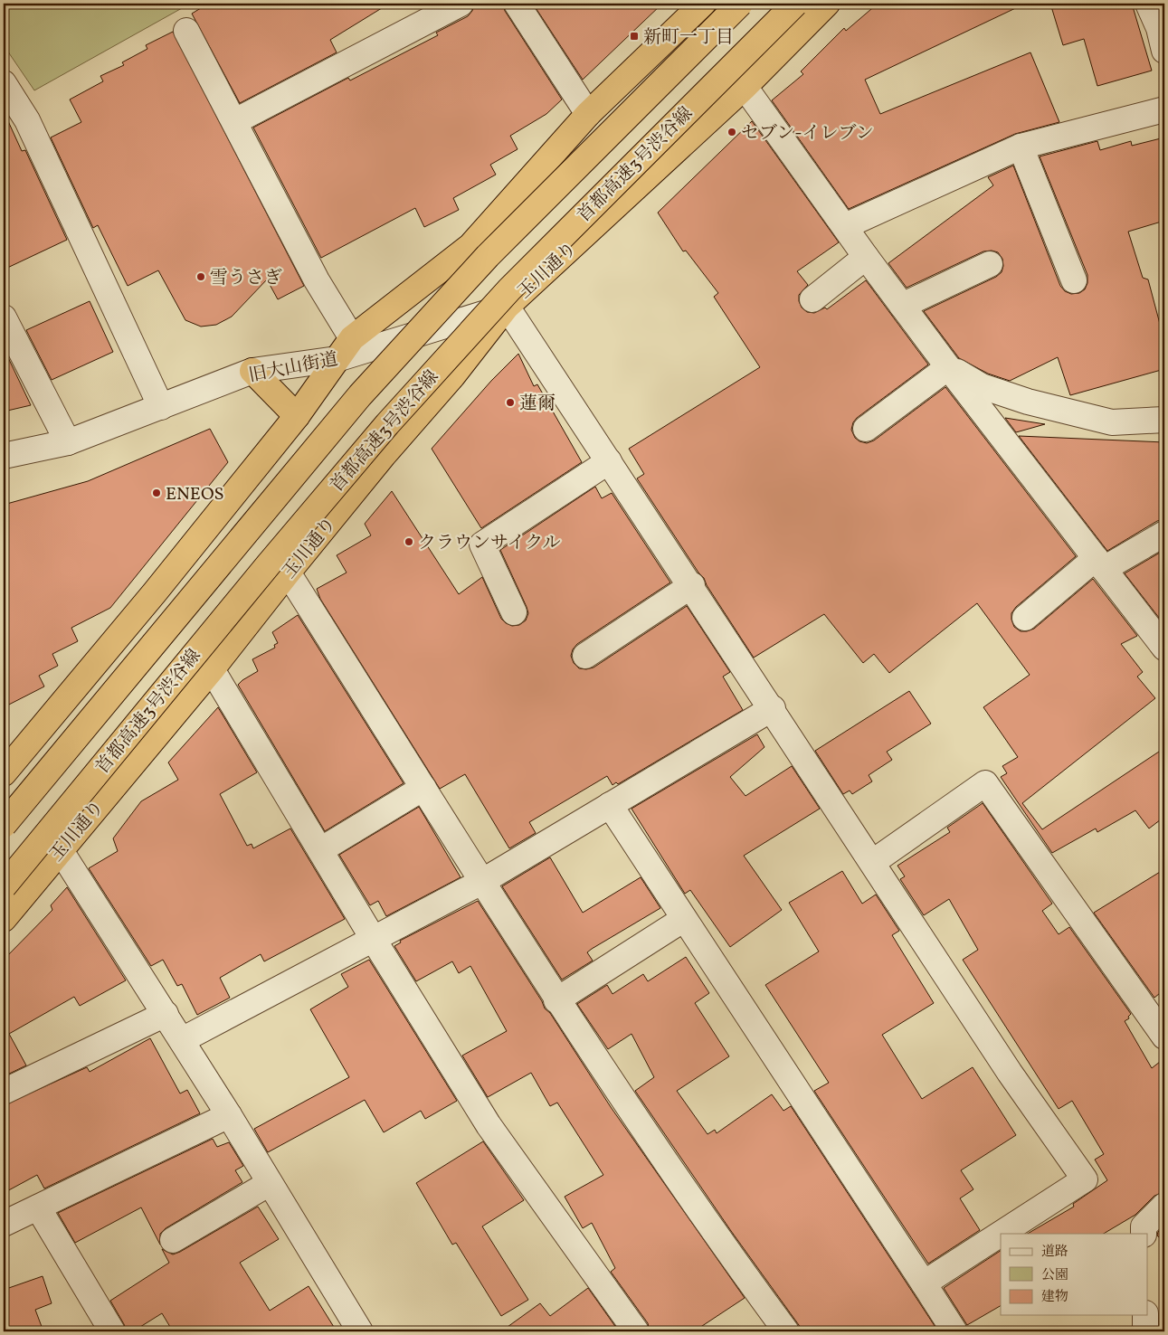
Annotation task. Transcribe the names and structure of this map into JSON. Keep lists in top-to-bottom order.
{
  "streets": {
    "highway": ["首都高速3号渋谷線", "玉川通り"],
    "street": ["旧大山街道"]
  },
  "crossings": [
    ["玉川通り", "旧大山街道"]
  ],
  "places": {
    "transit": ["新町一丁目"],
    "other": [
      "セブン-イレブン",
      "雪うさぎ",
      "蓮爾",
      "ENEOS",
      "クラウンサイクル"
    ]
  },
  "legend": ["道路", "公園", "建物"]
}
